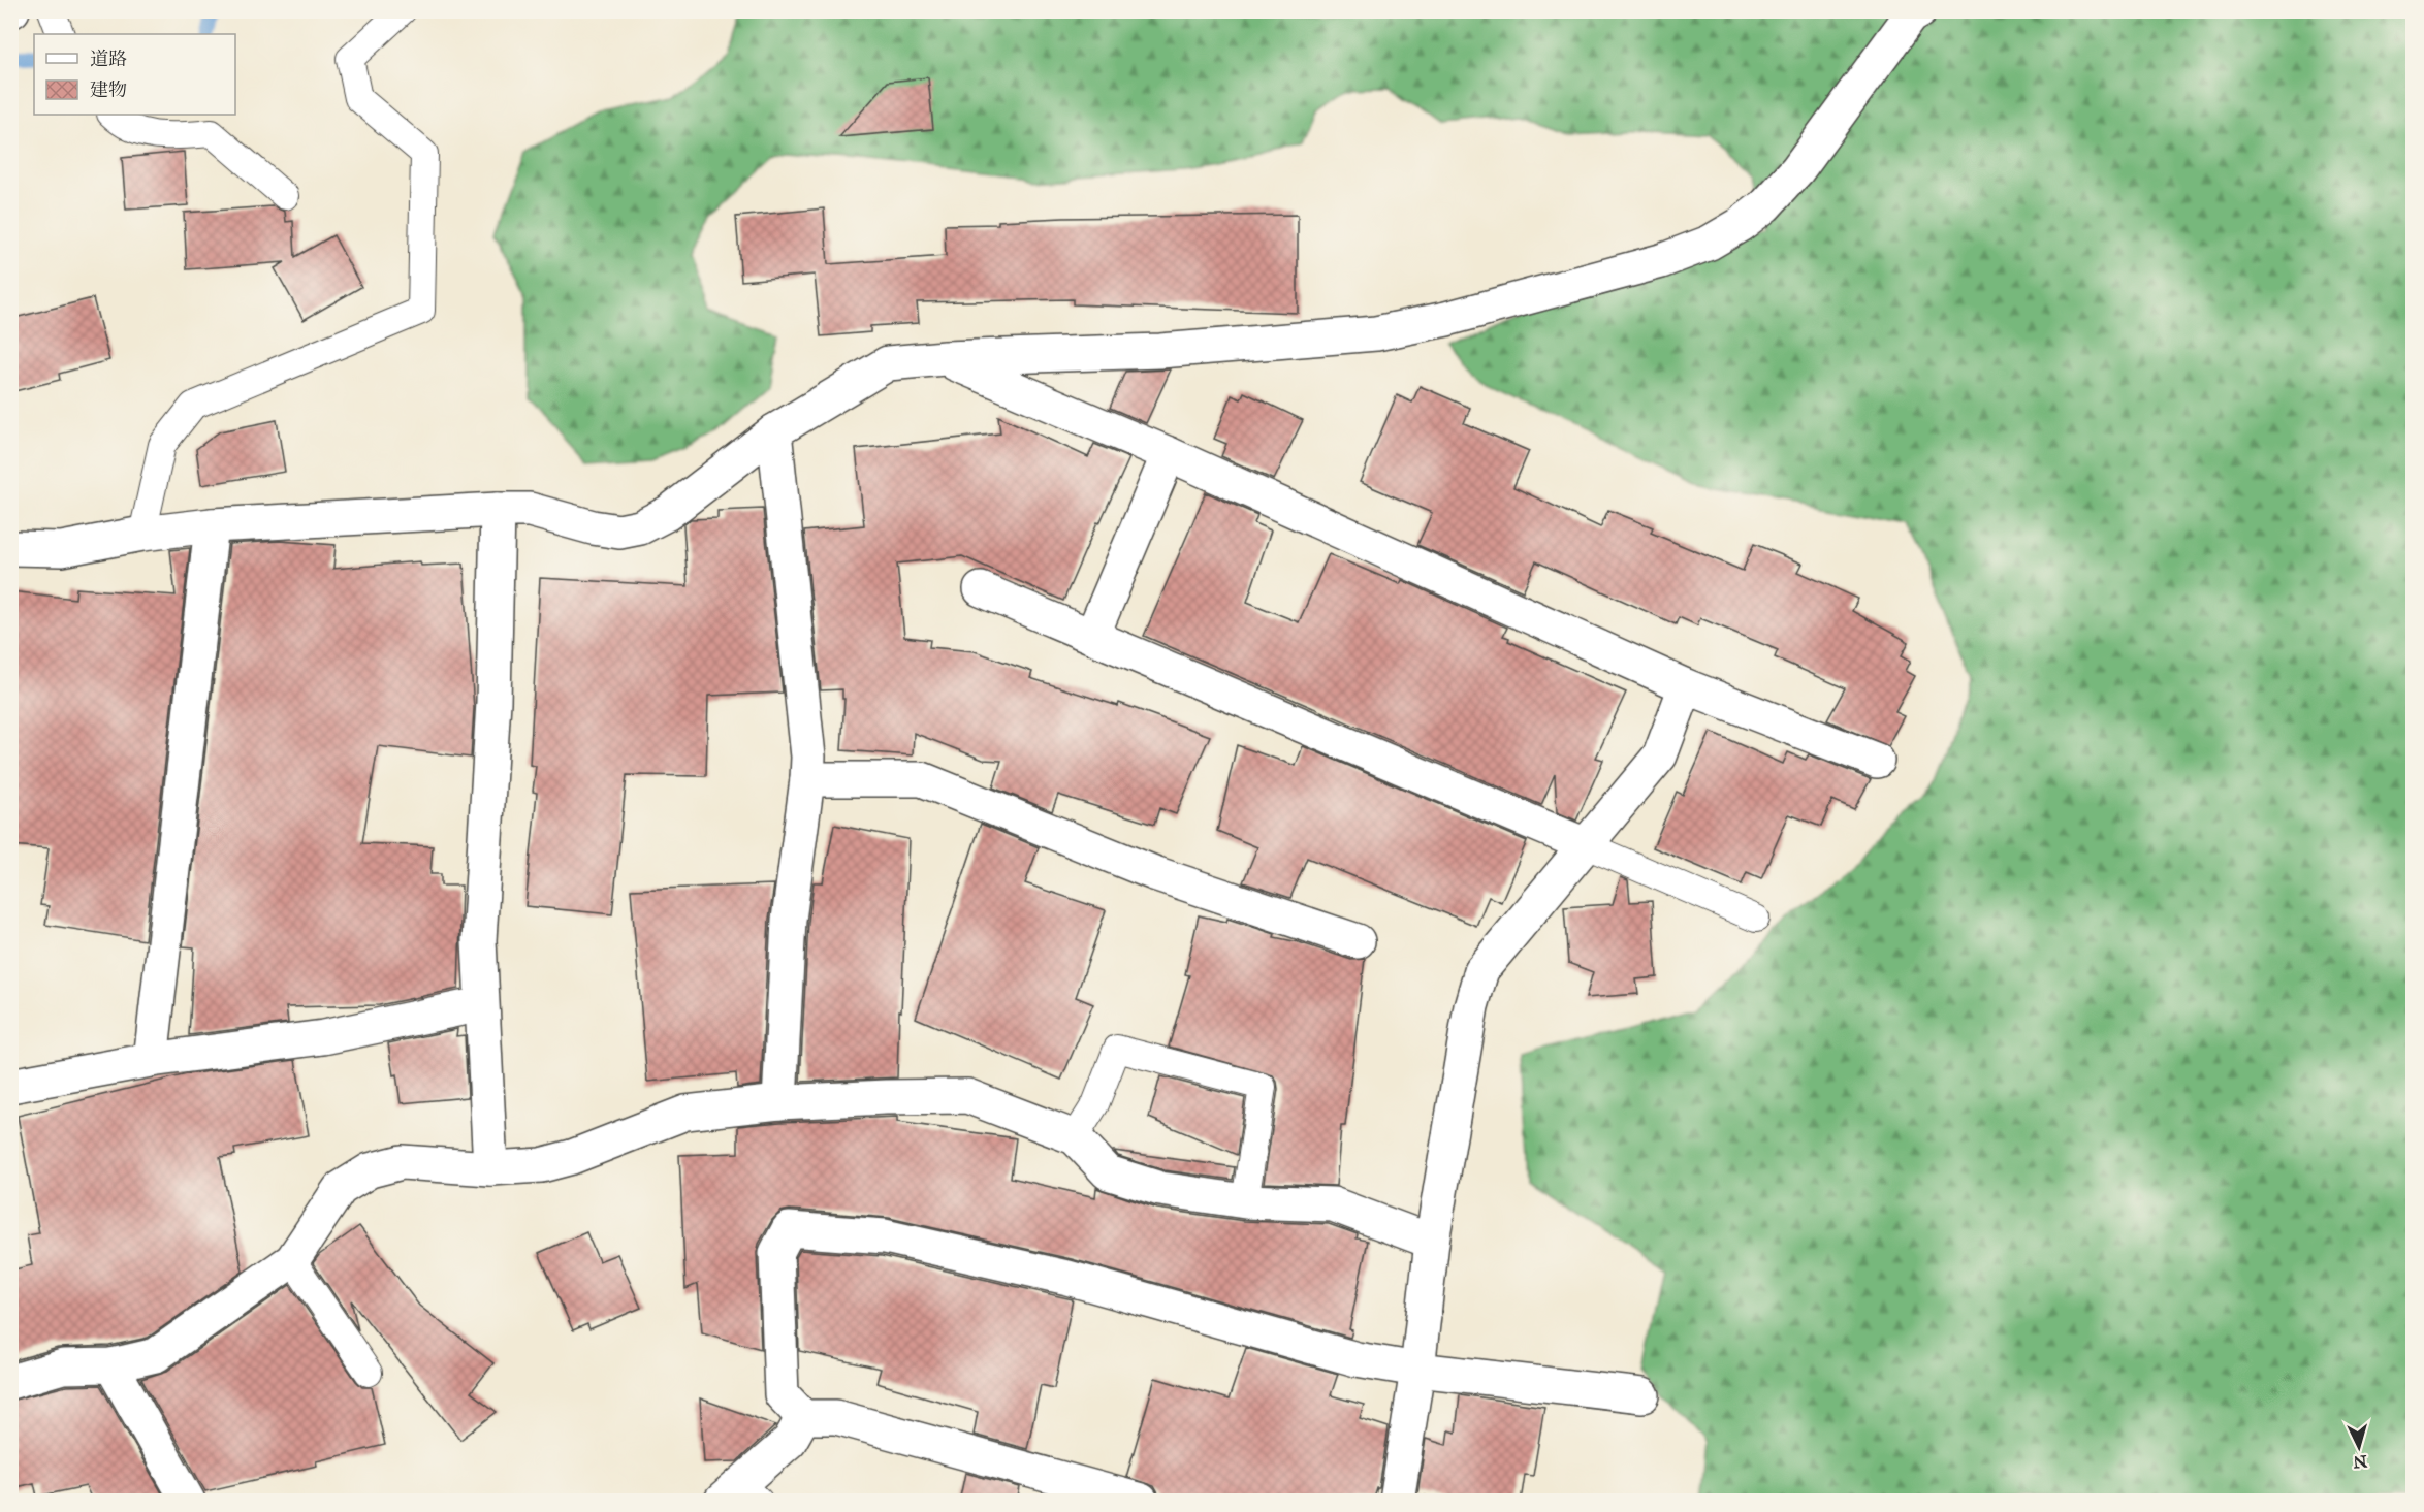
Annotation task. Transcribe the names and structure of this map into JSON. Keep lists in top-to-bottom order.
{
  "legend": ["道路", "建物"],
  "north": "bottom"
}
